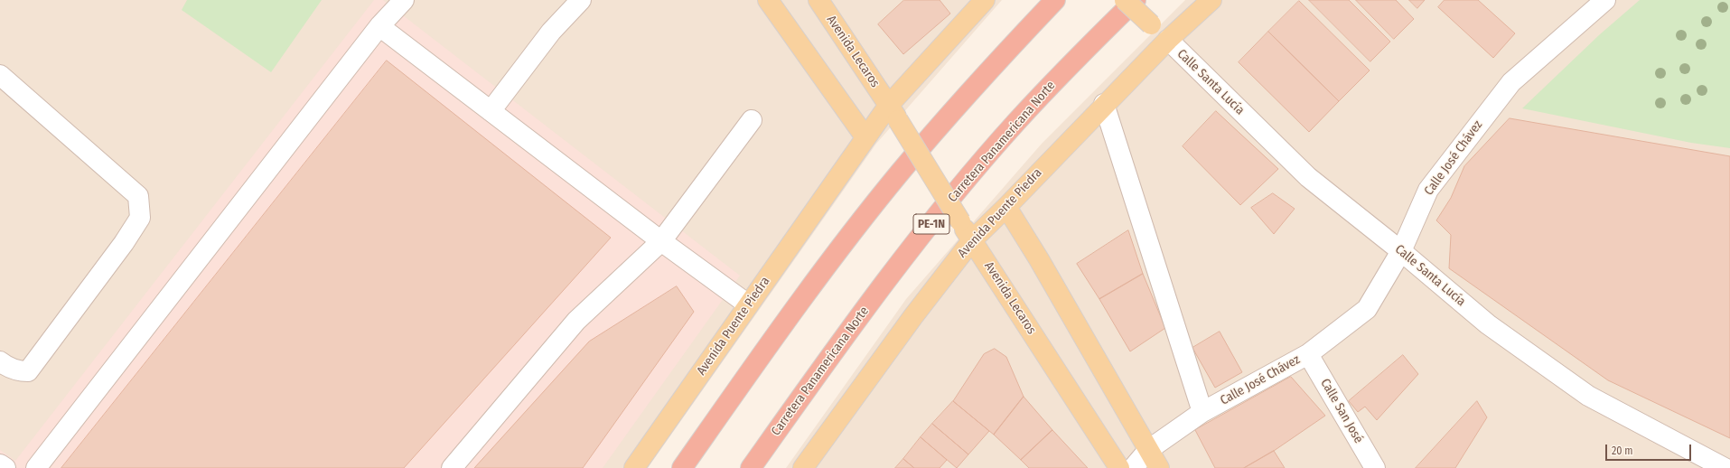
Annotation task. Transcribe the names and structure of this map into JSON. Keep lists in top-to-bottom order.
{
  "streets": {
    "highway": ["Carretera Panamericana Norte", "PE-1N"],
    "main road": ["Avenida Lecaros", "Avenida Puente Piedra"],
    "street": ["Calle Santa Lucía", "Calle José Chávez", "Calle San José"]
  },
  "crossings": [
    ["Avenida Lecaros", "Avenida Puente Piedra"],
    ["Calle Santa Lucía", "Calle José Chávez"],
    ["Calle Santa Lucía", "Avenida Puente Piedra"],
    ["Calle José Chávez", "Calle San José"]
  ],
  "scale_bar": "20 m"
}
